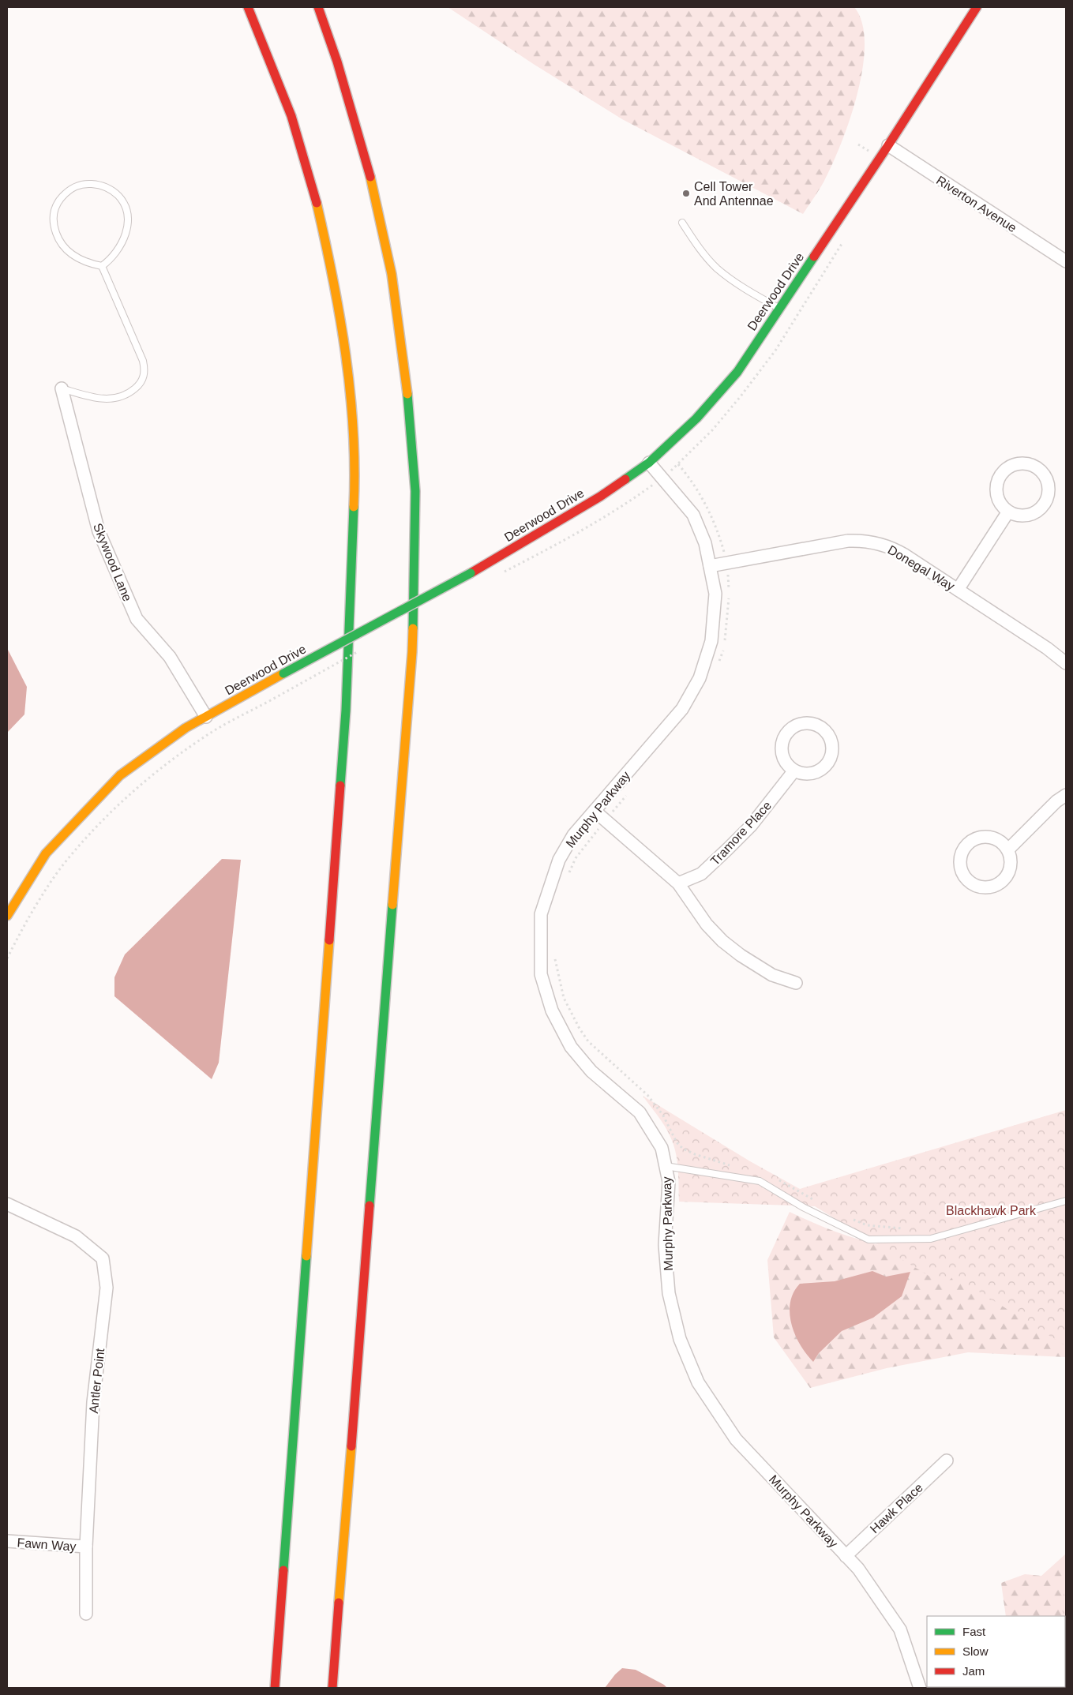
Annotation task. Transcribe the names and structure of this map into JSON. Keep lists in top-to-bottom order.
{
  "streets": {
    "main road": ["Deerwood Drive"],
    "street": [
      "Riverton Avenue",
      "Skywood Lane",
      "Donegal Way",
      "Murphy Parkway",
      "Tramore Place",
      "Antler Point",
      "Hawk Place",
      "Fawn Way"
    ]
  },
  "crossings": [
    ["Riverton Avenue", "Deerwood Drive"],
    ["Deerwood Drive", "Skywood Lane"],
    ["Deerwood Drive", "Murphy Parkway"],
    ["Donegal Way", "Murphy Parkway"],
    ["Murphy Parkway", "Hawk Place"],
    ["Antler Point", "Fawn Way"]
  ],
  "parks": ["Blackhawk Park"],
  "places": ["Cell Tower And Antennae"],
  "legend": ["Fast", "Slow", "Jam"]
}
